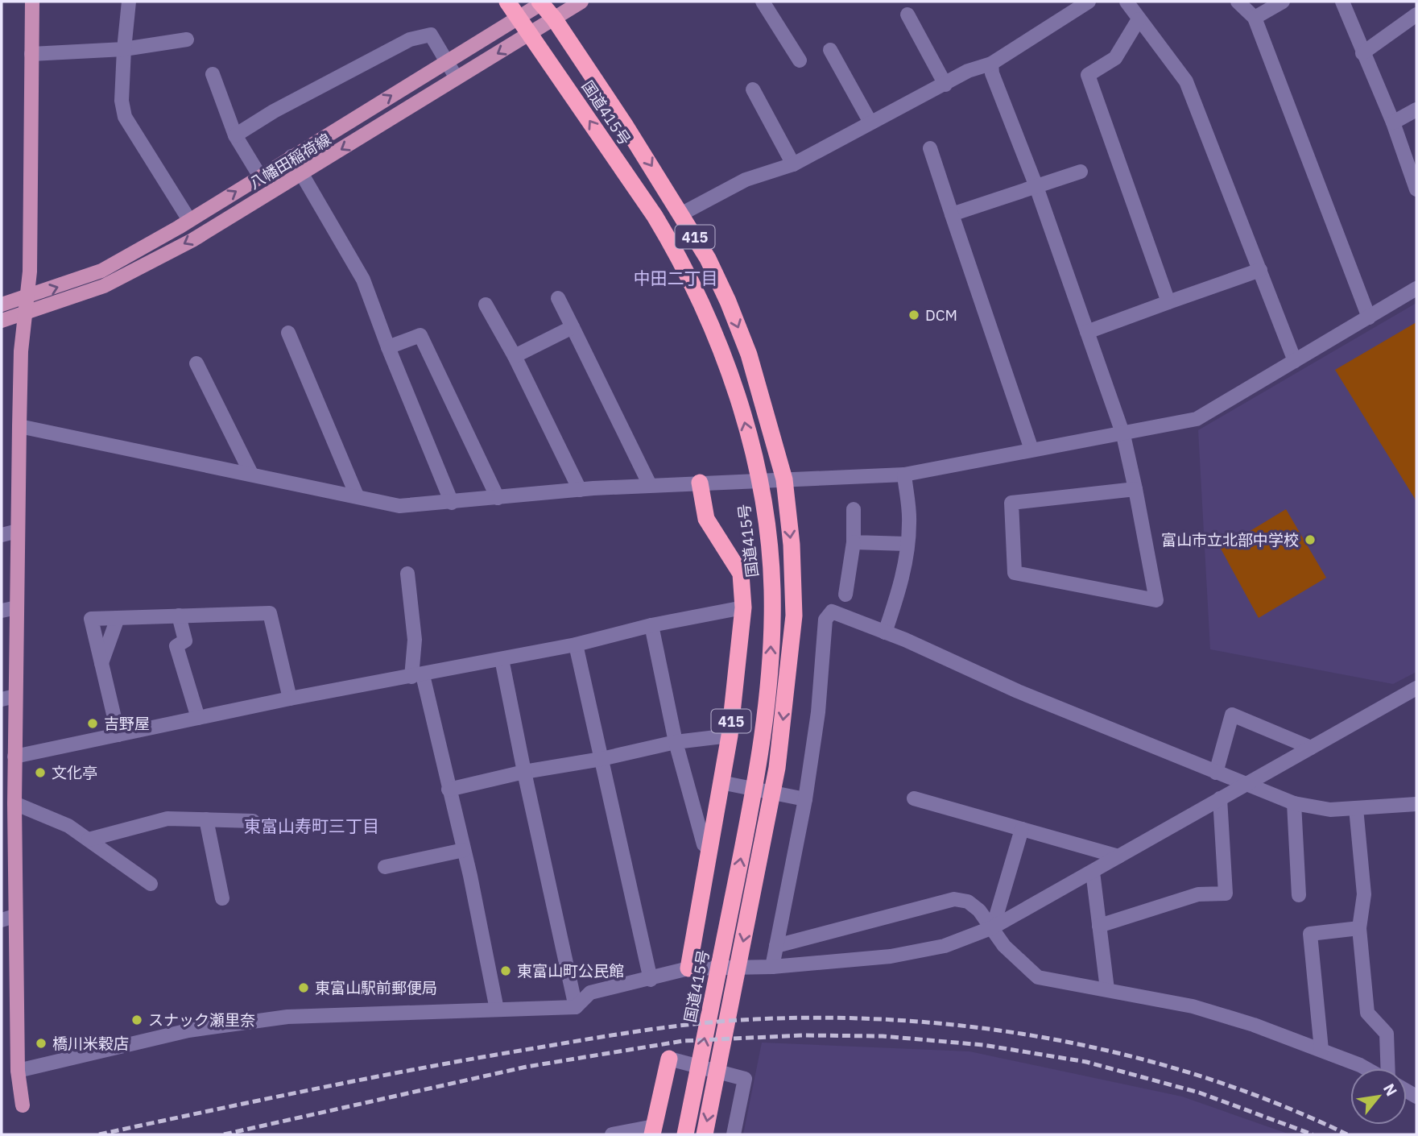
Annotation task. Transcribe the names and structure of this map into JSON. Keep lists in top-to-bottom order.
{
  "streets": {
    "highway": ["国道415号", "415"],
    "main road": ["八幡田稲荷線"]
  },
  "crossings": [
    ["国道415号", "八幡田稲荷線"]
  ],
  "districts": ["中田二丁目", "東富山寿町三丁目"],
  "places": [
    "DCM",
    "富山市立北部中学校",
    "吉野屋",
    "文化亭",
    "東富山町公民館",
    "東富山駅前郵便局",
    "スナック瀬里奈",
    "橋川米穀店"
  ],
  "north": "top right"
}
